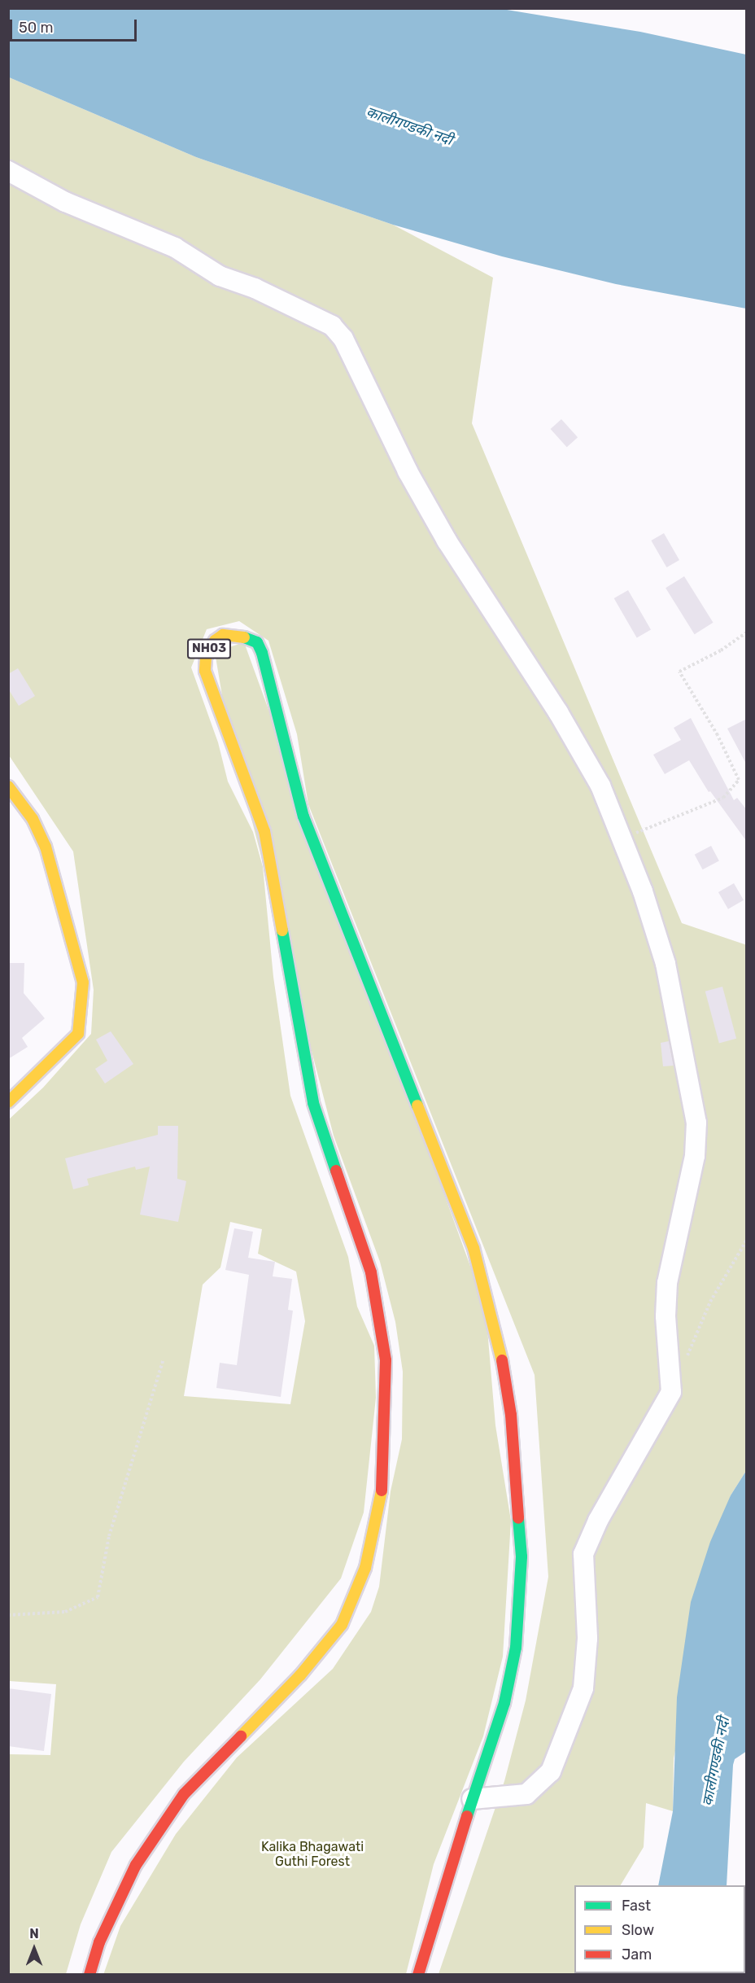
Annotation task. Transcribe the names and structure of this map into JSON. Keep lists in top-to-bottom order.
{
  "streets": {
    "main road": ["NH03"]
  },
  "water": ["कालीगण्डकी नदी"],
  "parks": ["Kalika Bhagawati Guthi Forest"],
  "legend": ["Fast", "Slow", "Jam"],
  "scale_bar": "50 m",
  "north": "top"
}
